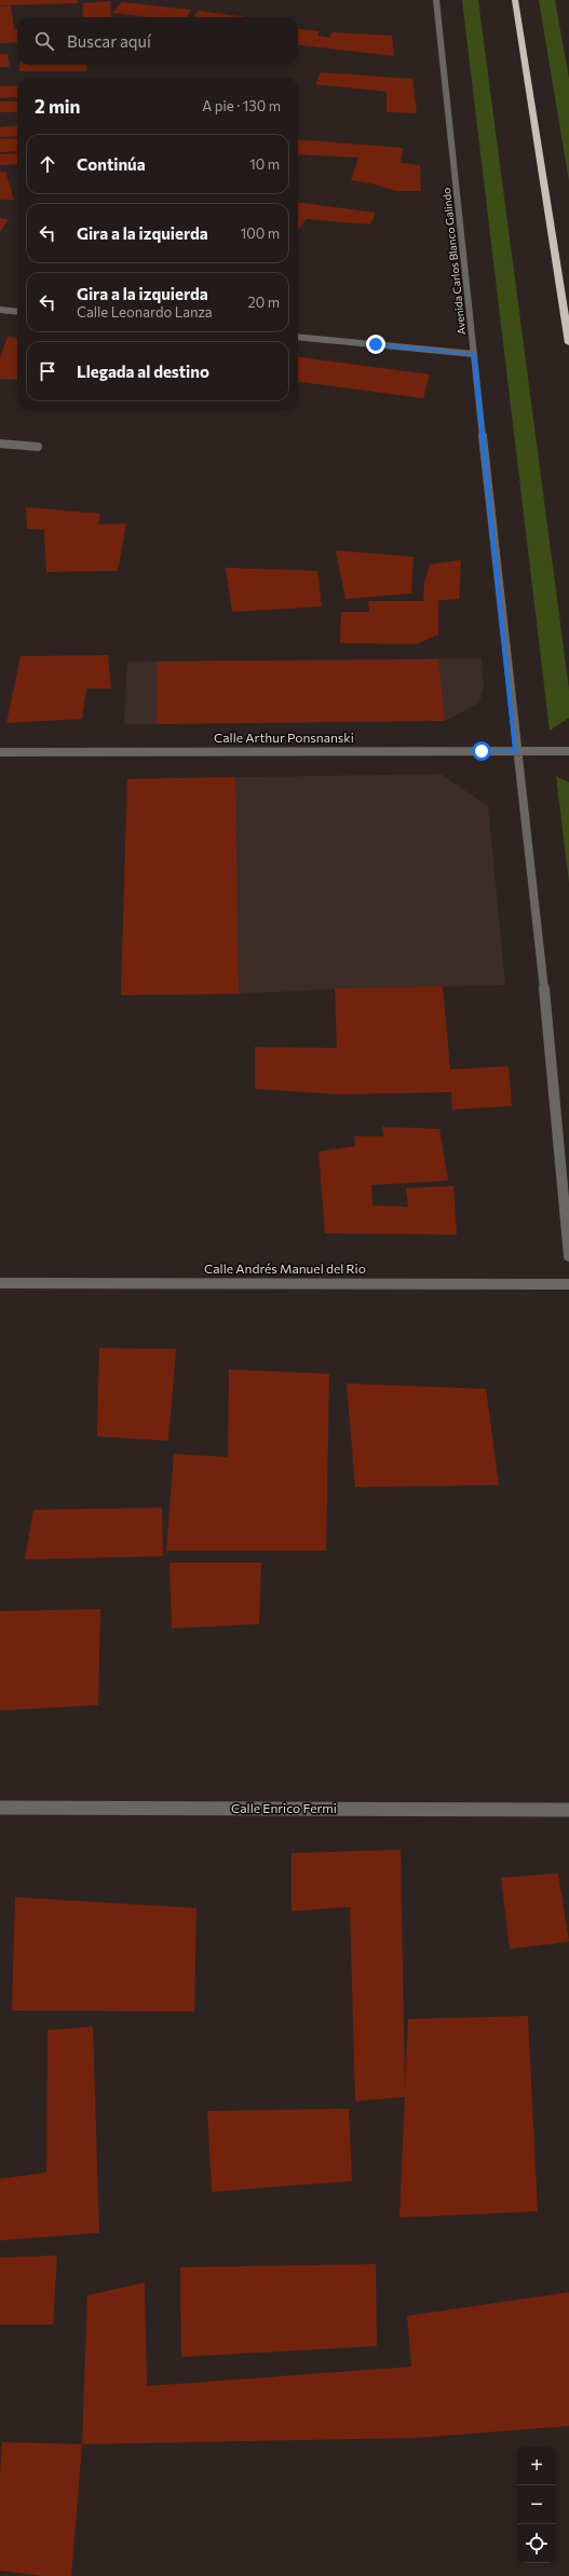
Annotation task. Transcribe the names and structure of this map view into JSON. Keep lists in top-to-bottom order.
{
  "streets": {
    "street": [
      "Avenida Carlos Blanco Galindo",
      "Calle Arthur Ponsnanski",
      "Calle Andrés Manuel del Rio",
      "Calle Enrico Fermi"
    ]
  },
  "crossings": [
    ["Avenida Carlos Blanco Galindo", "Calle Arthur Ponsnanski"]
  ],
  "page": {
    "search": "Buscar aquí",
    "heading": ["2 min", "A pie · 130 m"],
    "list": [
      ["Continúa", "10 m"],
      ["Gira a la izquierda", "100 m"],
      ["Gira a la izquierda", "Calle Leonardo Lanza", "20 m"],
      "Llegada al destino"
    ],
    "map_buttons": ["+", "−"]
  }
}
